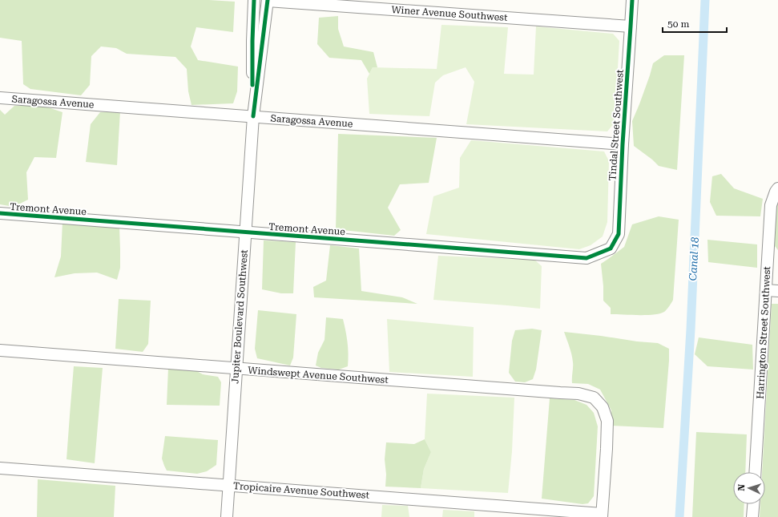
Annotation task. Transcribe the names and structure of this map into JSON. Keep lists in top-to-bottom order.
{
  "streets": {
    "street": [
      "Winer Avenue Southwest",
      "Saragossa Avenue",
      "Tindal Street Southwest",
      "Tremont Avenue",
      "Jupiter Boulevard Southwest",
      "Harrington Street Southwest",
      "Windswept Avenue Southwest",
      "Tropicaire Avenue Southwest"
    ]
  },
  "crossings": [
    ["Winer Avenue Southwest", "Tindal Street Southwest"],
    ["Winer Avenue Southwest", "Jupiter Boulevard Southwest"],
    ["Saragossa Avenue", "Tindal Street Southwest"],
    ["Saragossa Avenue", "Jupiter Boulevard Southwest"],
    ["Tindal Street Southwest", "Tremont Avenue"],
    ["Tremont Avenue", "Jupiter Boulevard Southwest"],
    ["Jupiter Boulevard Southwest", "Windswept Avenue Southwest"],
    ["Jupiter Boulevard Southwest", "Tropicaire Avenue Southwest"],
    ["Windswept Avenue Southwest", "Tropicaire Avenue Southwest"]
  ],
  "water": ["Canal 18"],
  "scale_bar": "50 m",
  "north": "left"
}
